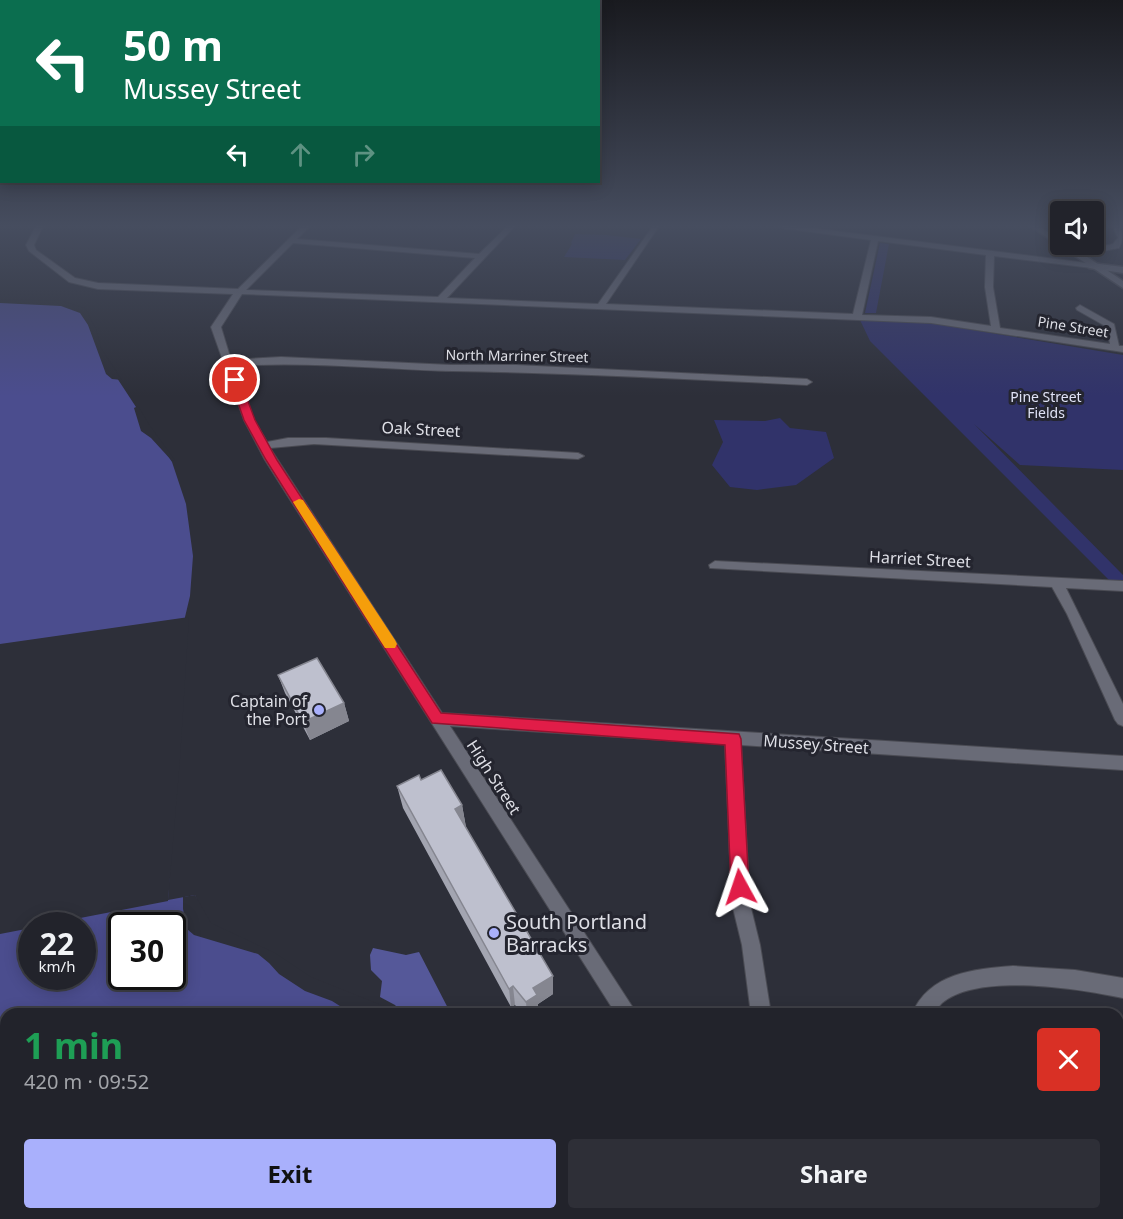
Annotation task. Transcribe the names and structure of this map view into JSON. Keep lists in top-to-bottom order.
{
  "streets": {
    "street": [
      "Pine Street",
      "North Marriner Street",
      "Oak Street",
      "Harriet Street",
      "Mussey Street",
      "High Street"
    ]
  },
  "crossings": [
    ["Pine Street", "High Street"],
    ["North Marriner Street", "High Street"],
    ["Oak Street", "High Street"],
    ["Mussey Street", "High Street"]
  ],
  "parks": ["Pine Street Fields"],
  "places": ["Captain of the Port", "South Portland Barracks"],
  "page": {
    "turn": ["50 m", "Mussey Street"],
    "speed": "22 km/h",
    "limit": "30",
    "heading": ["1 min", "420 m · 09:52"],
    "buttons": ["Exit", "Share"]
  }
}
